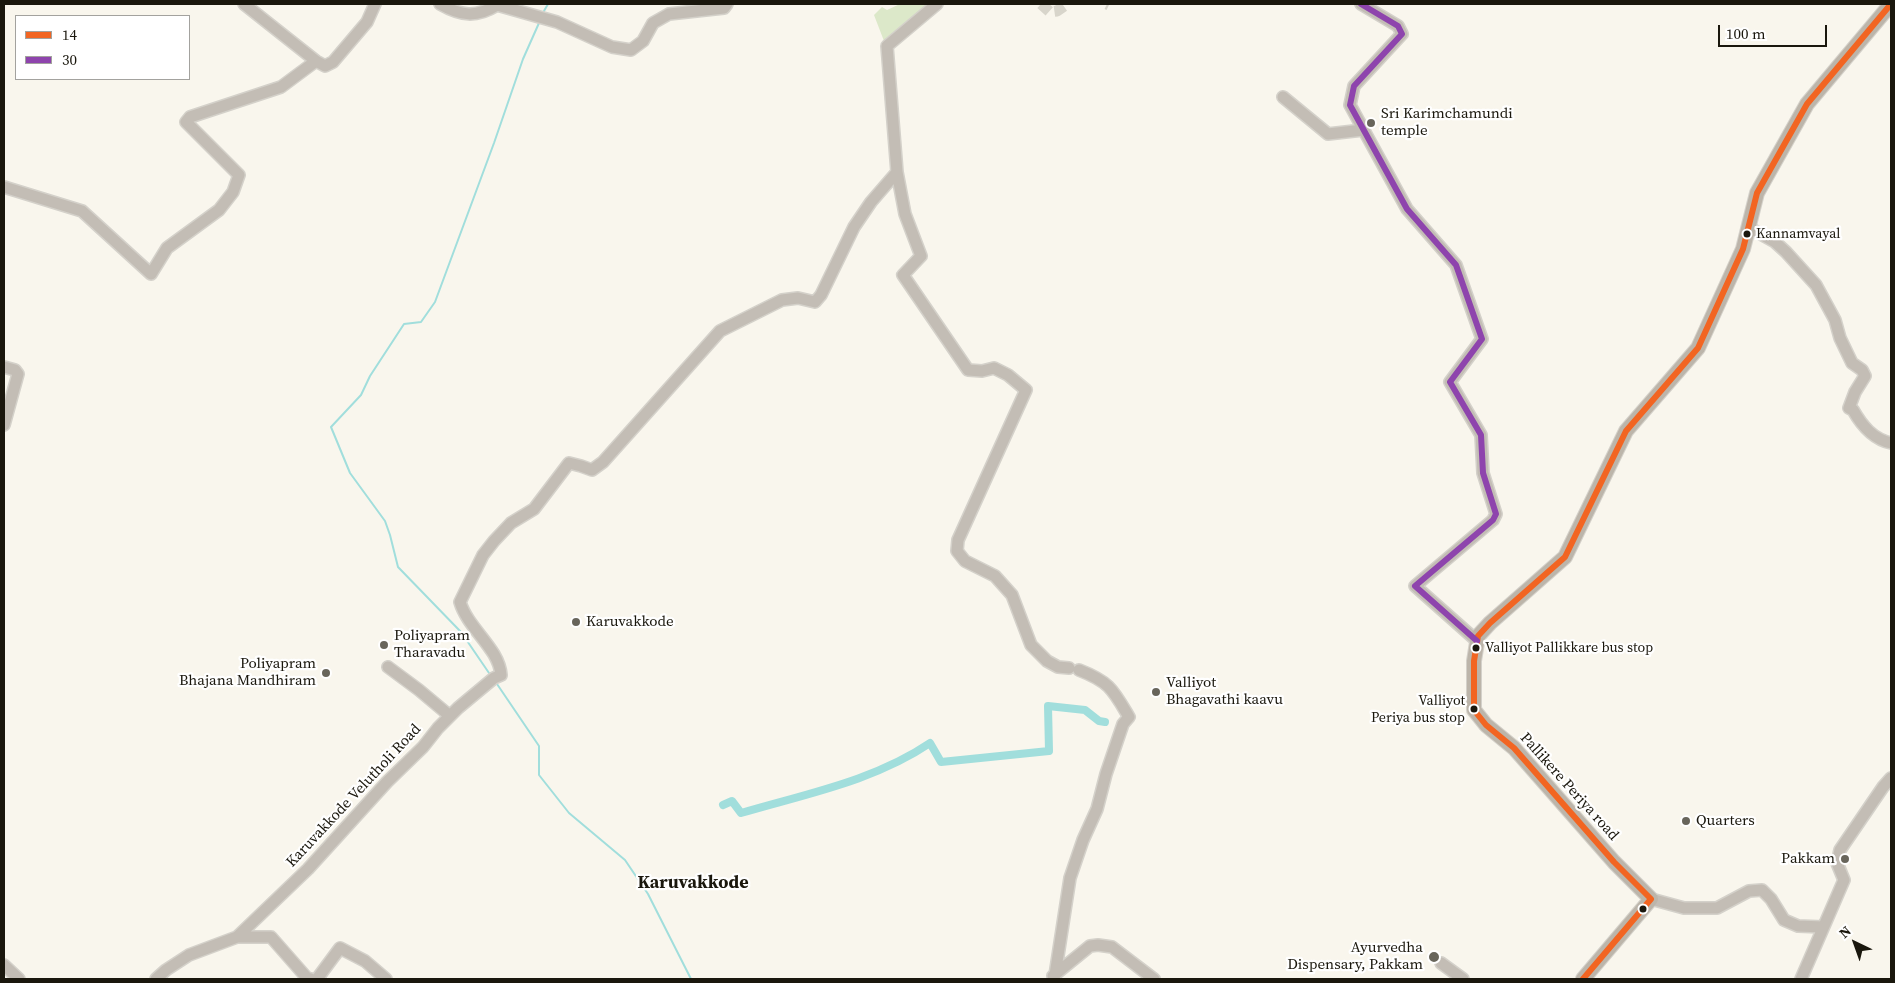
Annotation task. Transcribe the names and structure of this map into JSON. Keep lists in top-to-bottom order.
{
  "streets": {
    "main road": ["Pallikere Periya road"],
    "street": ["Karuvakkode Velutholi Road"]
  },
  "districts": ["Karuvakkode"],
  "places": [
    "Sri Karimchamundi temple",
    "Kannamvayal",
    "Karuvakkode",
    "Poliyapram Tharavadu",
    "Valliyot Pallikkare bus stop",
    "Poliyapram Bhajana Mandhiram",
    "Valliyot Bhagavathi kaavu",
    "Valliyot Periya bus stop",
    "Quarters",
    "Pakkam",
    "Ayurvedha Dispensary, Pakkam"
  ],
  "lines": ["transit line 14", "transit line 30"],
  "legend": ["14", "30"],
  "scale_bar": "100 m",
  "north": "top left"
}
